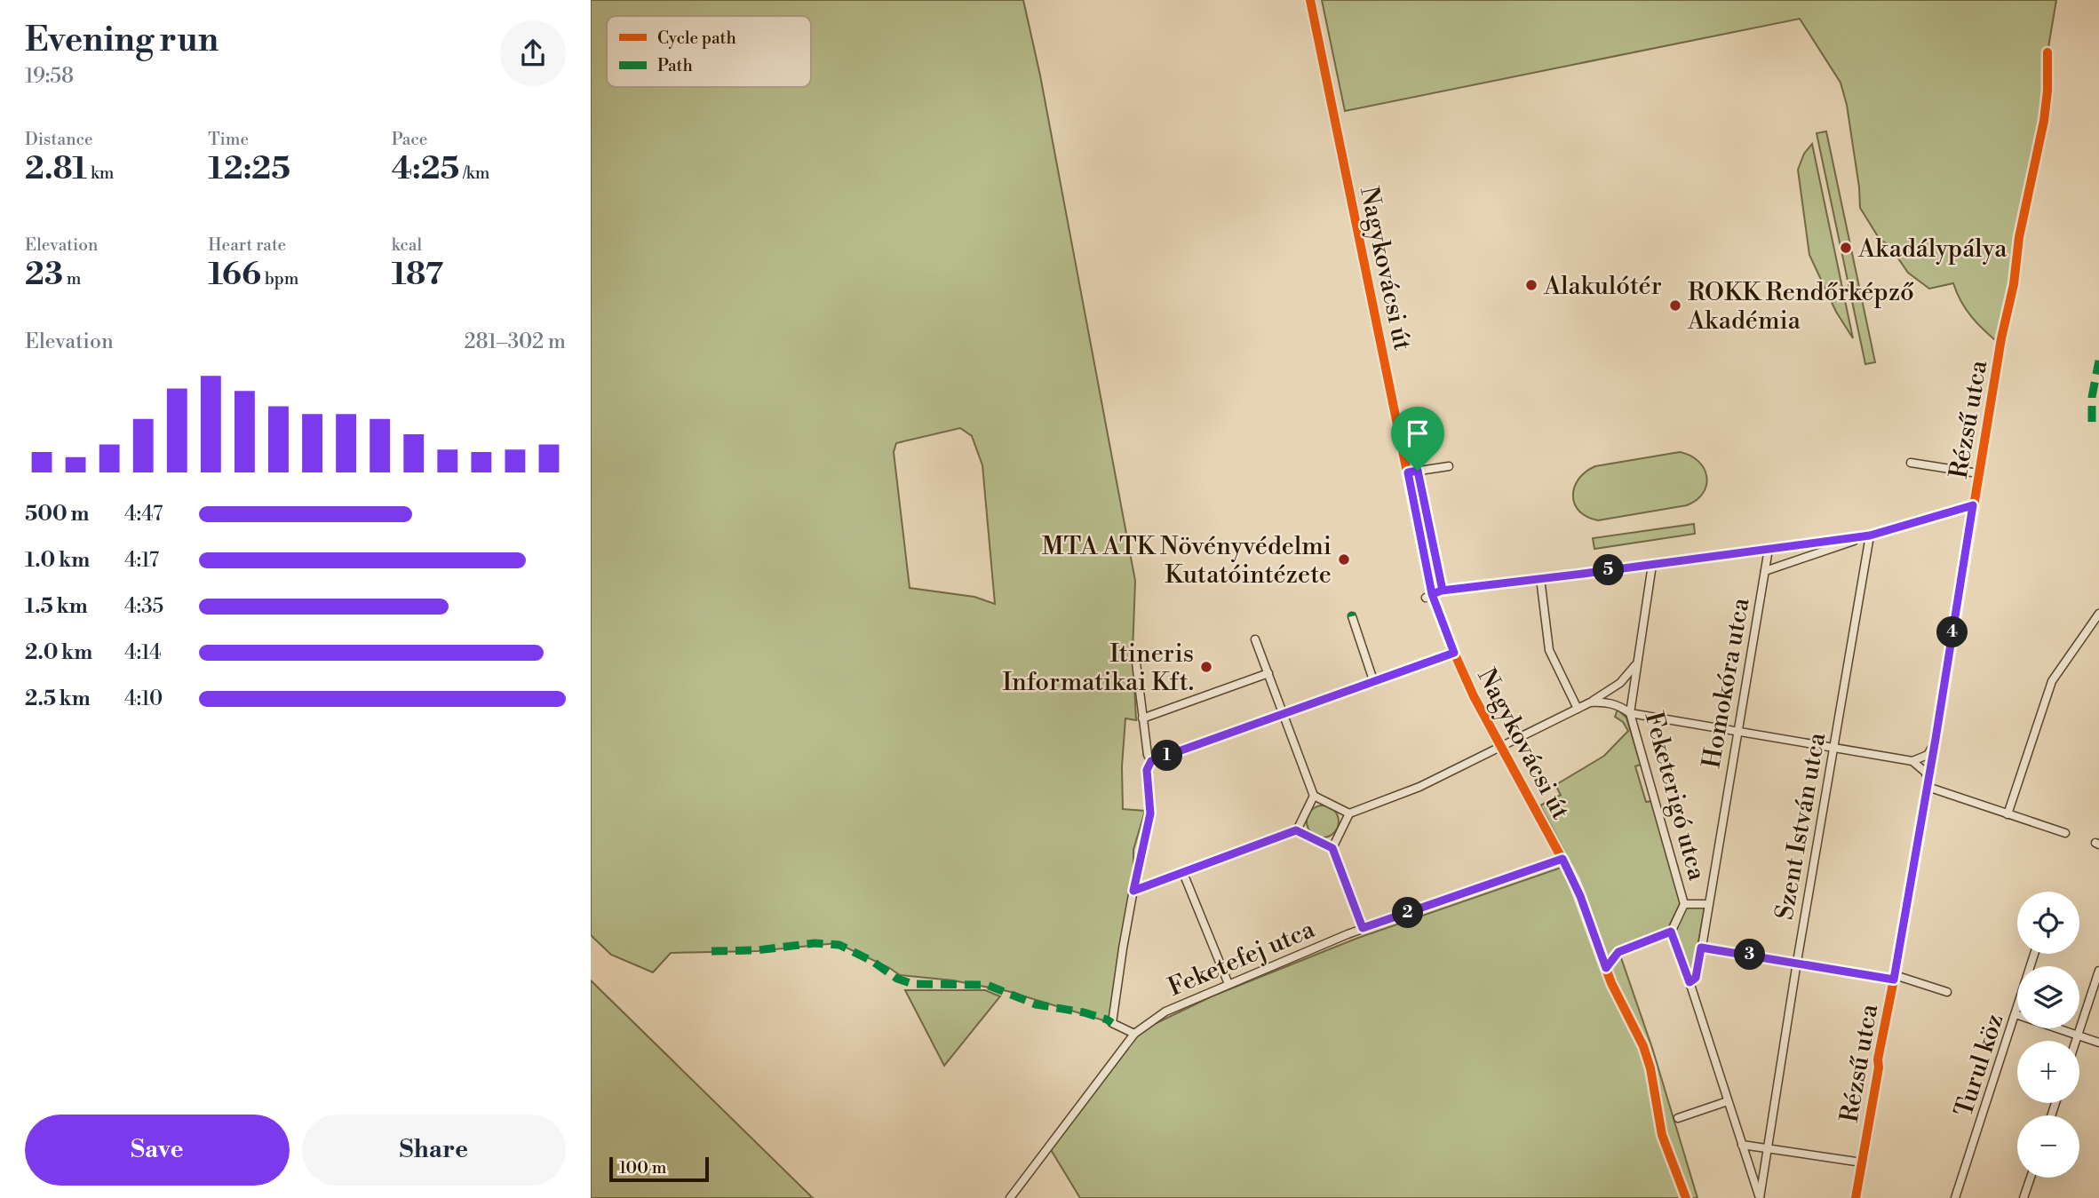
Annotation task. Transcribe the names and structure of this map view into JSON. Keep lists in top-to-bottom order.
{
  "streets": {
    "street": [
      "Nagykovácsi út",
      "Rézsű utca",
      "Homokóra utca",
      "Feketerigó utca",
      "Szent István utca",
      "Feketefej utca",
      "Turul köz"
    ]
  },
  "crossings": [
    ["Nagykovácsi út", "Feketefej utca"]
  ],
  "places": [
    "Akadálypálya",
    "Alakulótér",
    "ROKK Rendőrképző Akadémia",
    "MTA ATK Növényvédelmi Kutatóintézete",
    "Itineris Informatikai Kft."
  ],
  "legend": ["Cycle path", "Path"],
  "scale_bar": "100 m",
  "page": {
    "heading": ["Evening run", "19:58"],
    "stats": [
      ["Distance", "2.81 km"],
      ["Time", "12:25"],
      ["Pace", "4:25 /km"],
      ["Elevation", "23 m"],
      ["Heart rate", "166 bpm"],
      ["kcal", "187"]
    ],
    "chart": ["Elevation", "281–302 m"],
    "list": [
      {
        "name": "500 m",
        "note": "4:47"
      },
      {
        "name": "1.0 km",
        "note": "4:17"
      },
      {
        "name": "1.5 km",
        "note": "4:35"
      },
      {
        "name": "2.0 km",
        "note": "4:14"
      },
      {
        "name": "2.5 km",
        "note": "4:10"
      }
    ],
    "pins": [
      "5",
      "4",
      "1",
      "2",
      "3"
    ],
    "map_buttons": ["+", "−"],
    "buttons": ["Save", "Share"],
    "scale": "100 m"
  }
}
